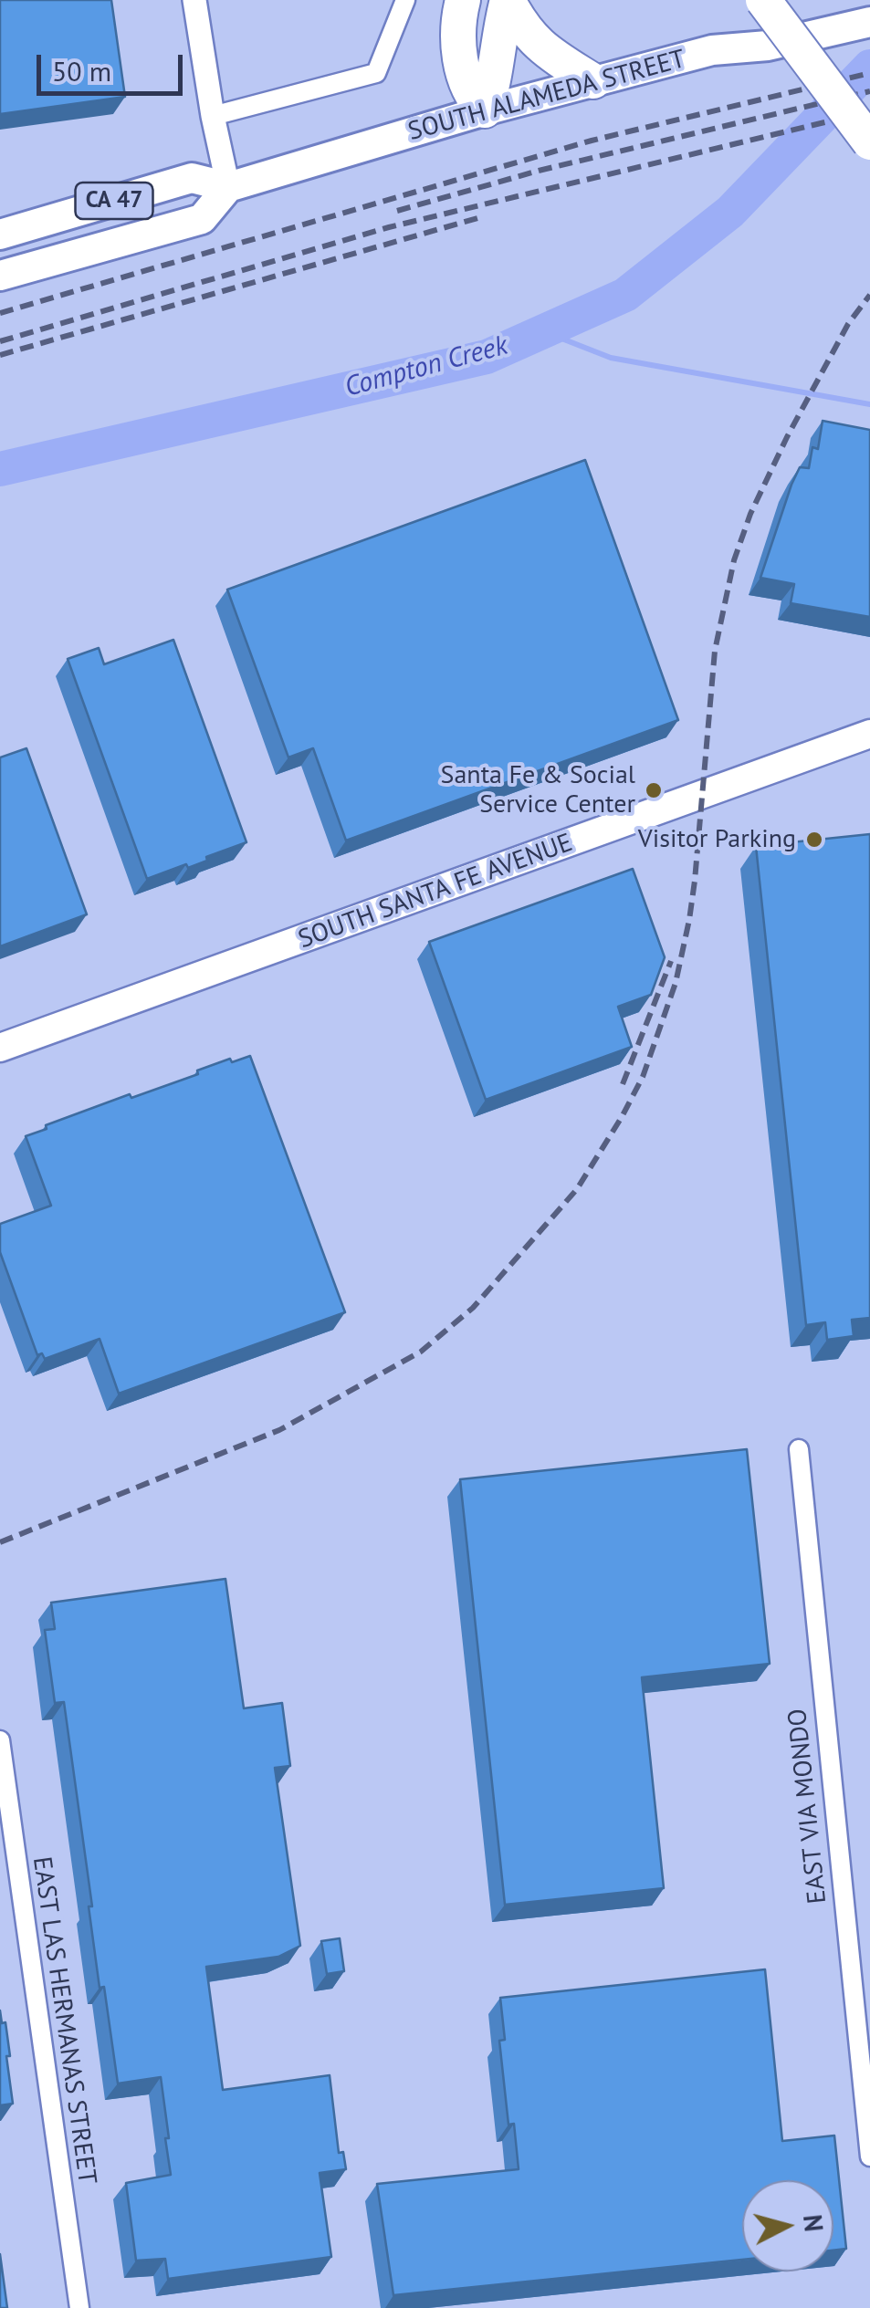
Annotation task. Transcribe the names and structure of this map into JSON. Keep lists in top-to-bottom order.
{
  "streets": {
    "main road": ["SOUTH ALAMEDA STREET", "CA 47", "SOUTH SANTA FE AVENUE"],
    "street": ["EAST VIA MONDO", "EAST LAS HERMANAS STREET"]
  },
  "crossings": [
    ["SOUTH ALAMEDA STREET", "CA 47"]
  ],
  "water": ["Compton Creek"],
  "places": ["Santa Fe & Social Service Center", "Visitor Parking"],
  "scale_bar": "50 m",
  "north": "right"
}
